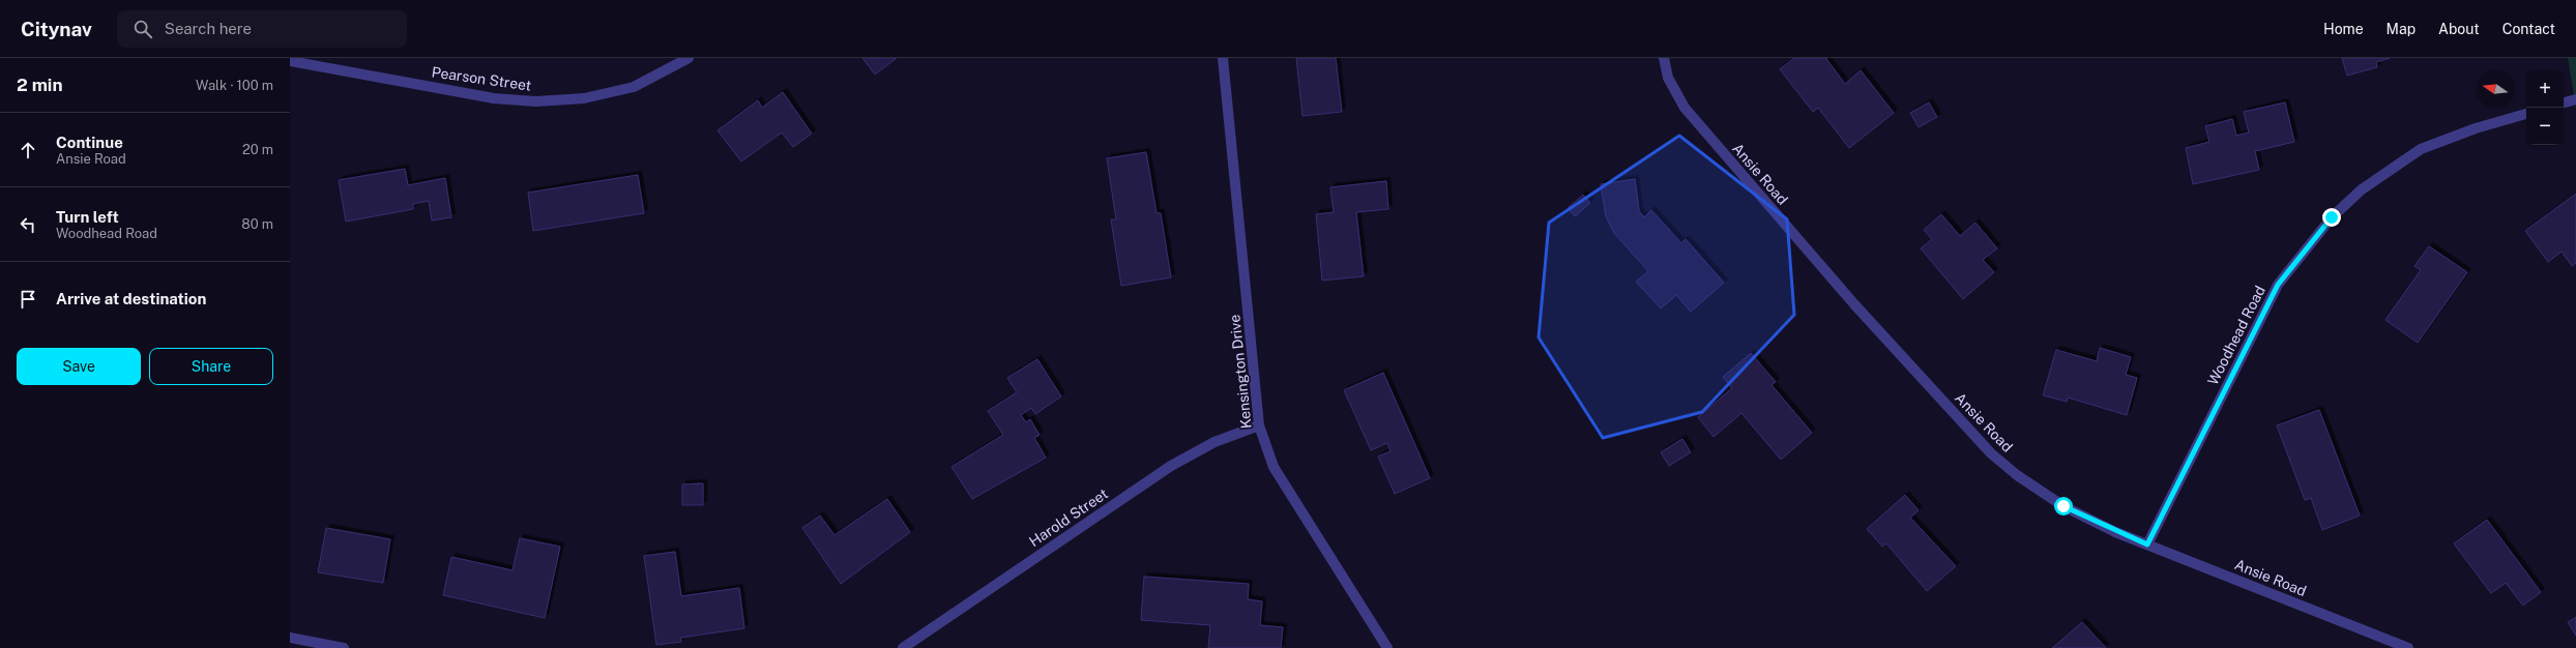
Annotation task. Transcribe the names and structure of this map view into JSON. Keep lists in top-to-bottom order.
{
  "streets": {
    "street": [
      "Pearson Street",
      "Ansie Road",
      "Woodhead Road",
      "Kensington Drive",
      "Harold Street"
    ]
  },
  "crossings": [
    ["Ansie Road", "Woodhead Road"],
    ["Kensington Drive", "Harold Street"]
  ],
  "north": "left",
  "page": {
    "header": "Citynav",
    "search": "Search here",
    "nav": [
      "Home",
      "Map",
      "About",
      "Contact"
    ],
    "heading": ["2 min", "Walk · 100 m"],
    "map_buttons": ["+", "−"],
    "list": [
      ["Continue", "Ansie Road", "20 m"],
      ["Turn left", "Woodhead Road", "80 m"],
      "Arrive at destination"
    ],
    "buttons": ["Save", "Share"]
  }
}
